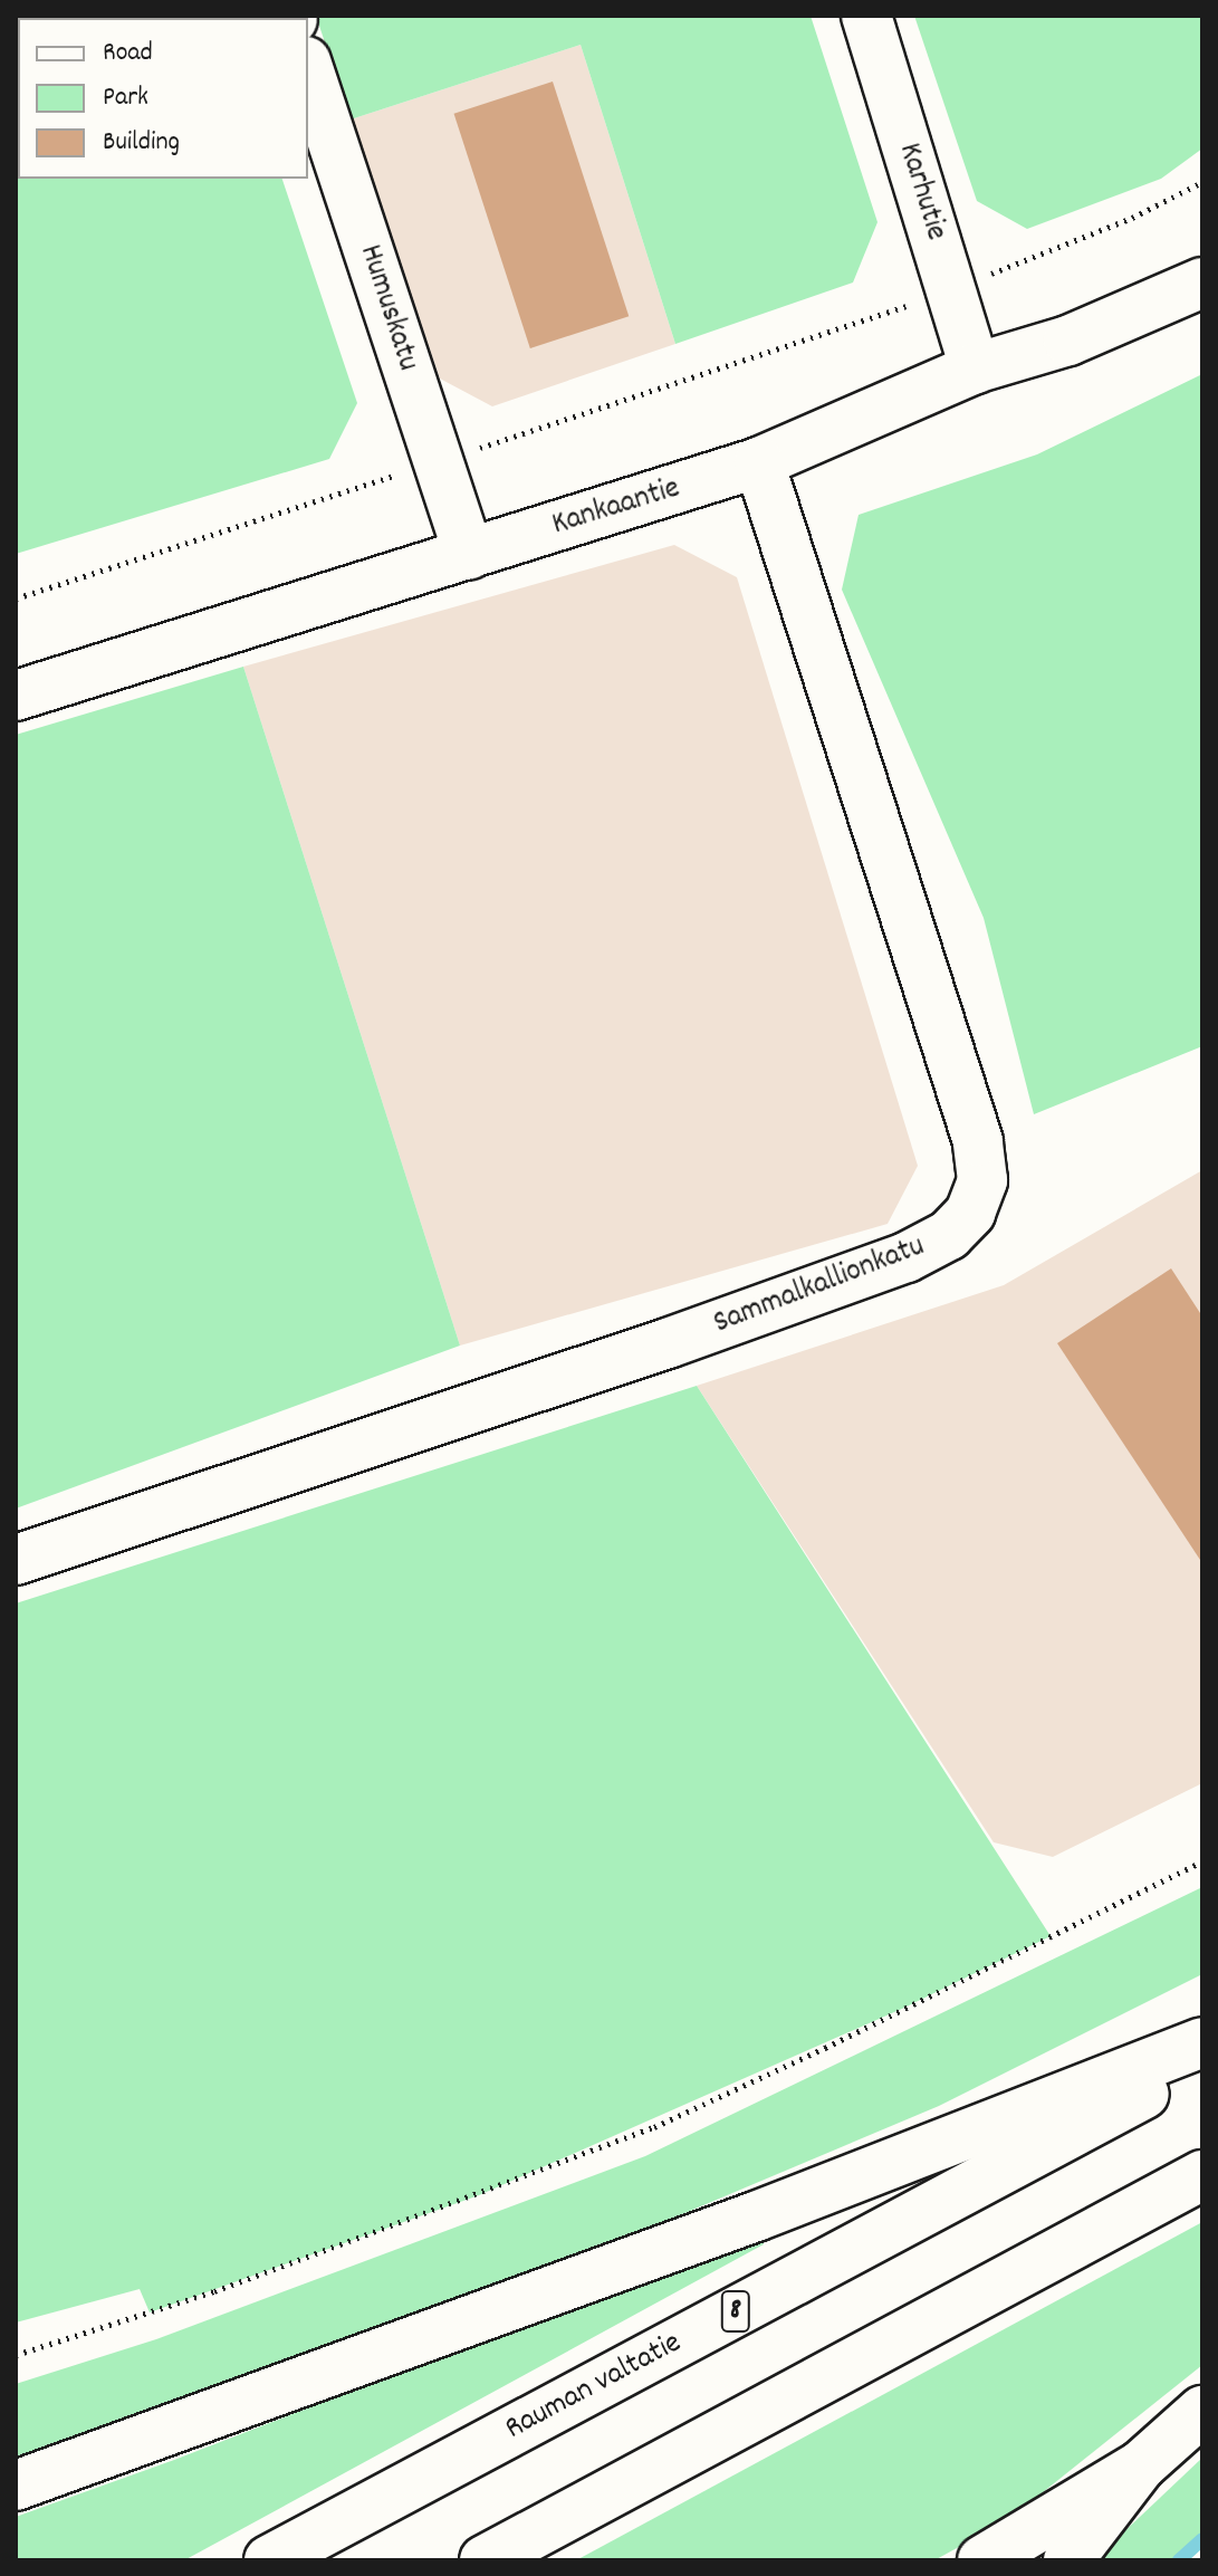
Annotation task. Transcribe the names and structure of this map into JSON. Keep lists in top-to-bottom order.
{
  "streets": {
    "main road": [
      "Karhutie",
      "Humuskatu",
      "Kankaantie",
      "Sammalkallionkatu",
      "8",
      "Rauman valtatie"
    ]
  },
  "crossings": [
    ["Karhutie", "Kankaantie"],
    ["Humuskatu", "Kankaantie"],
    ["Kankaantie", "Sammalkallionkatu"]
  ],
  "legend": ["Road", "Park", "Building"]
}
